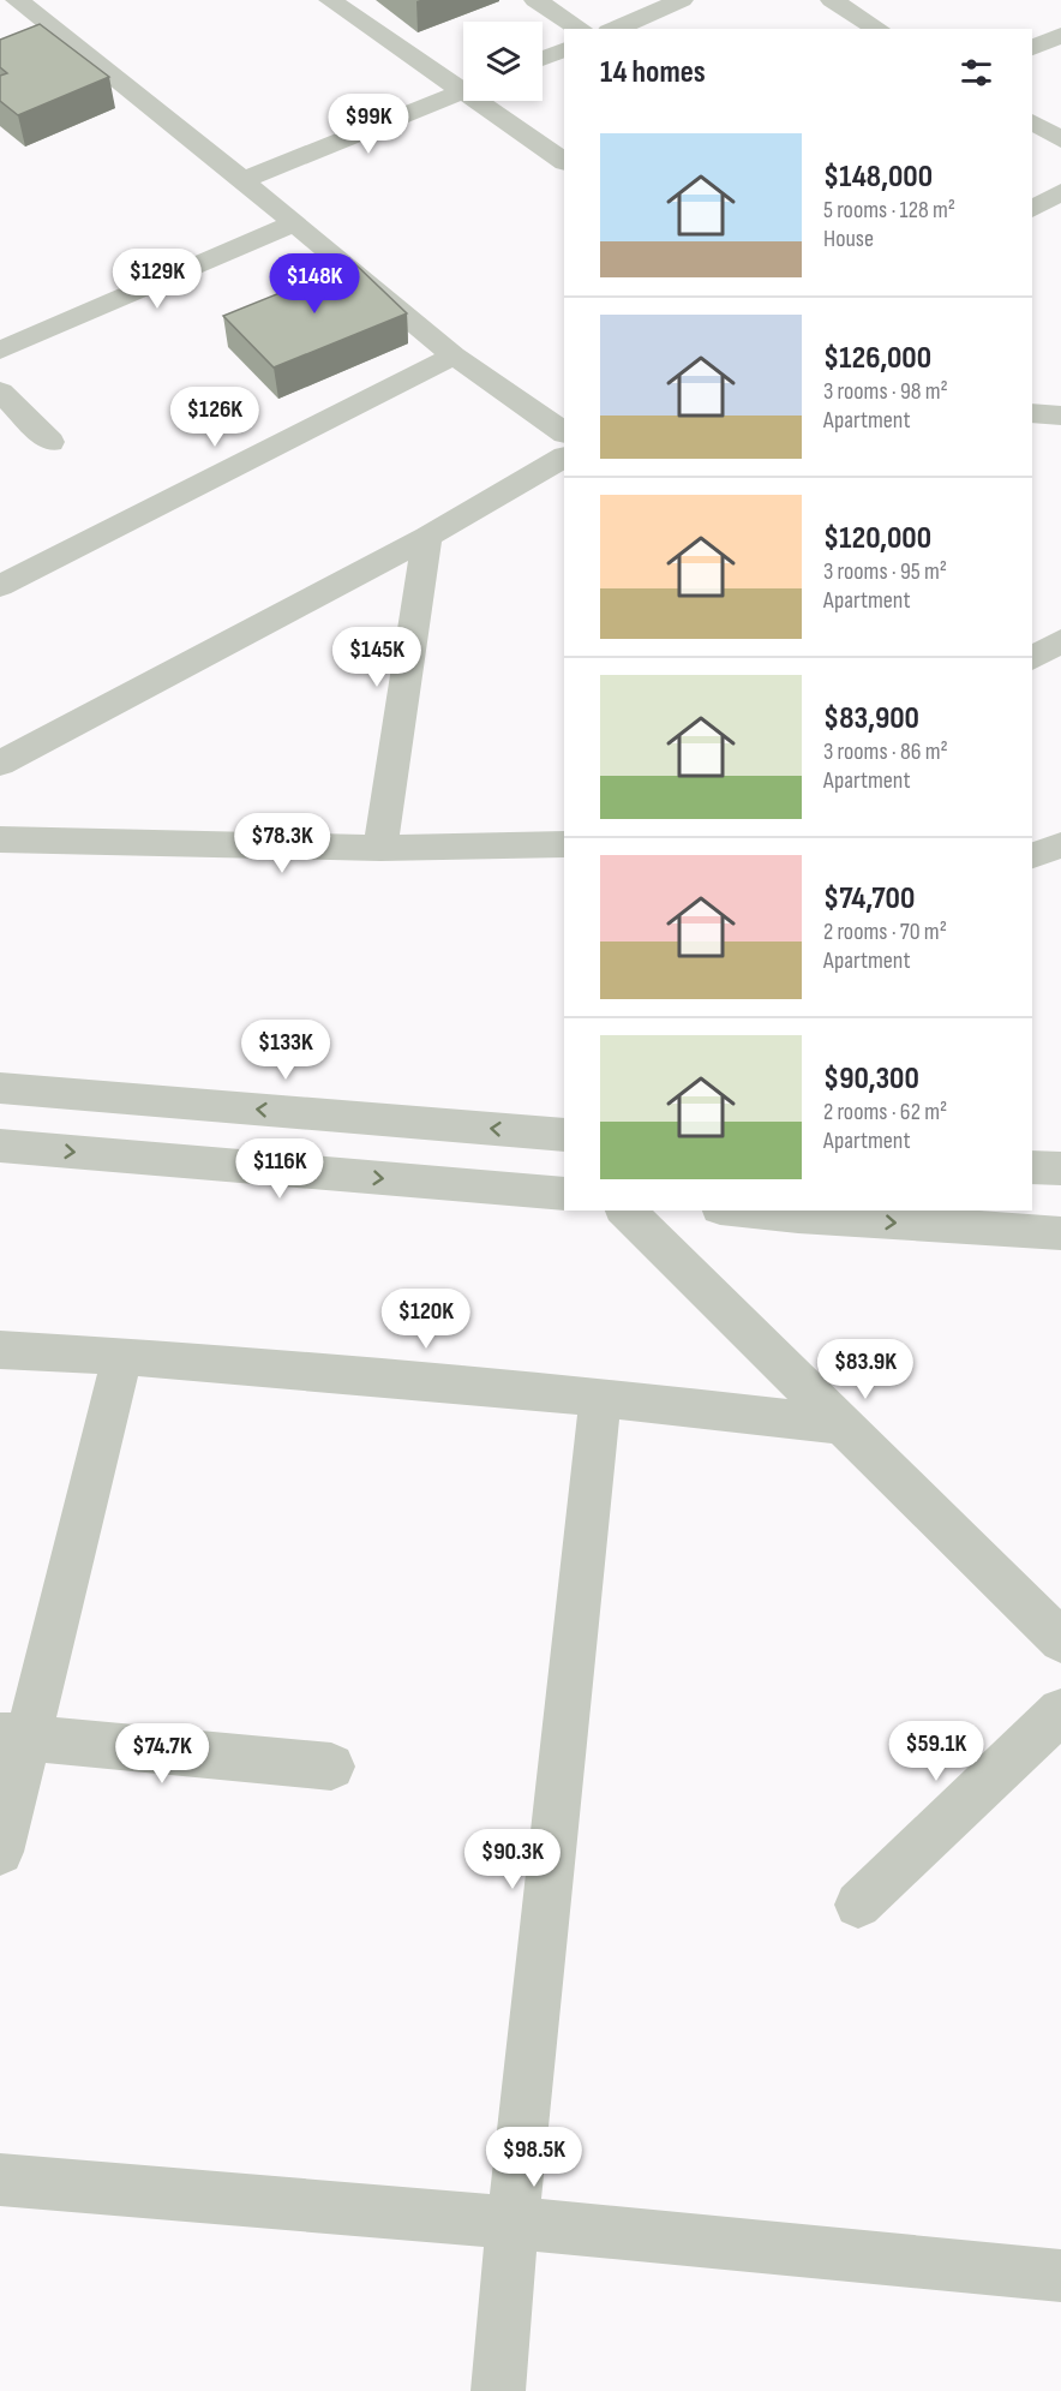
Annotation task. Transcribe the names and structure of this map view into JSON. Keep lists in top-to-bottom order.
{
  "page": {
    "heading": "14 homes",
    "price": [
      "$99K",
      "$129K",
      "$148K",
      "$126K",
      "$145K",
      "$78.3K",
      "$133K",
      "$116K",
      "$120K",
      "$83.9K",
      "$59.1K",
      "$74.7K",
      "$90.3K",
      "$98.5K"
    ],
    "list": [
      {
        "name": "$148,000",
        "note": "5 rooms · 128 m² · House"
      },
      {
        "name": "$126,000",
        "note": "3 rooms · 98 m² · Apartment"
      },
      {
        "name": "$120,000",
        "note": "3 rooms · 95 m² · Apartment"
      },
      {
        "name": "$83,900",
        "note": "3 rooms · 86 m² · Apartment"
      },
      {
        "name": "$74,700",
        "note": "2 rooms · 70 m² · Apartment"
      },
      {
        "name": "$90,300",
        "note": "2 rooms · 62 m² · Apartment"
      }
    ]
  }
}
